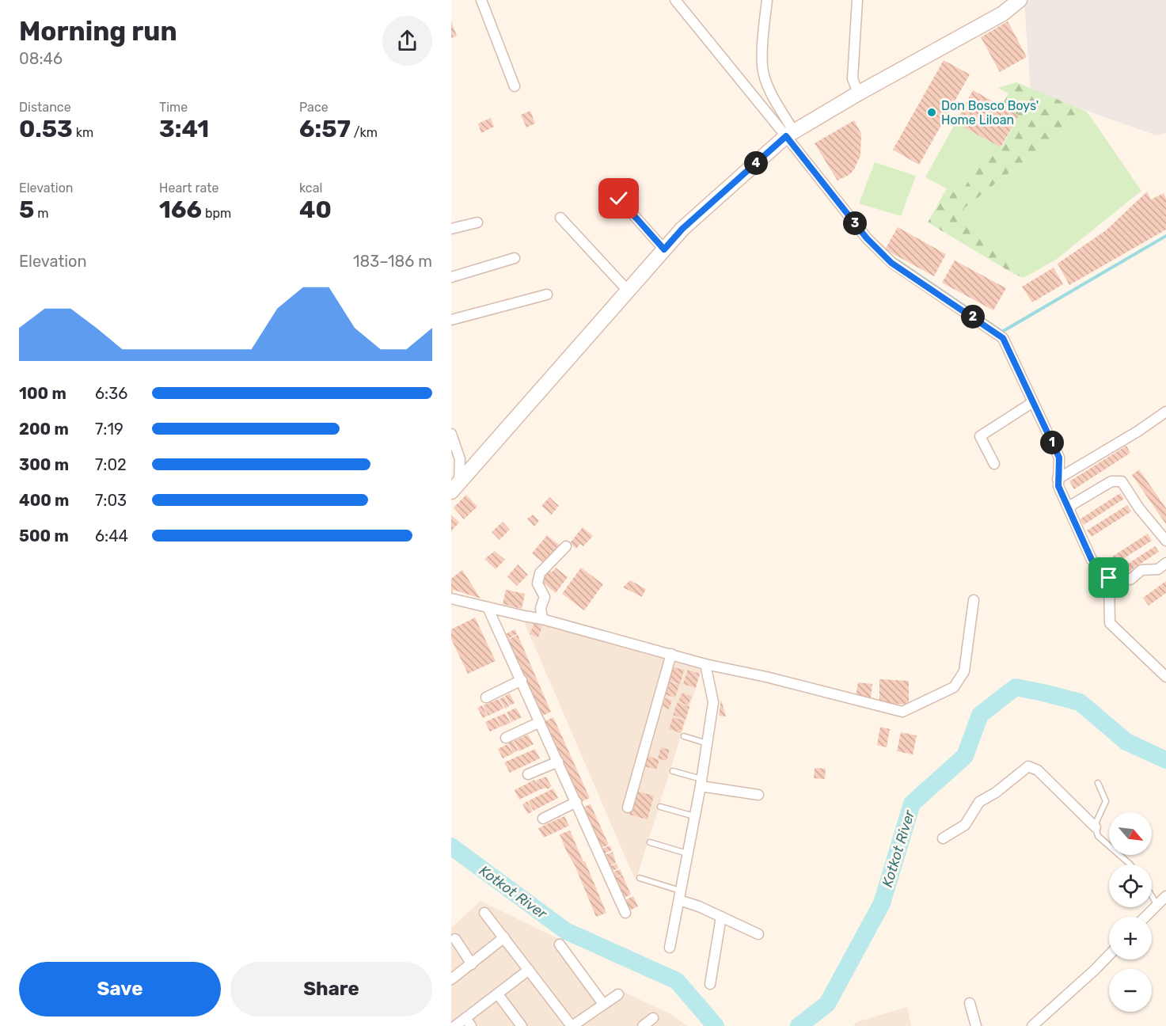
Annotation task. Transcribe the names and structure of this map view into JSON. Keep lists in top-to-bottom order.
{
  "water": ["Kotkot River"],
  "places": ["Don Bosco Boys' Home Liloan"],
  "north": "bottom right",
  "page": {
    "heading": ["Morning run", "08:46"],
    "stats": [
      ["Distance", "0.53 km"],
      ["Time", "3:41"],
      ["Pace", "6:57 /km"],
      ["Elevation", "5 m"],
      ["Heart rate", "166 bpm"],
      ["kcal", "40"]
    ],
    "pins": [
      "4",
      "3",
      "2",
      "1"
    ],
    "chart": ["Elevation", "183–186 m"],
    "list": [
      {
        "name": "100 m",
        "note": "6:36"
      },
      {
        "name": "200 m",
        "note": "7:19"
      },
      {
        "name": "300 m",
        "note": "7:02"
      },
      {
        "name": "400 m",
        "note": "7:03"
      },
      {
        "name": "500 m",
        "note": "6:44"
      }
    ],
    "map_buttons": ["+", "−"],
    "buttons": ["Save", "Share"]
  }
}
